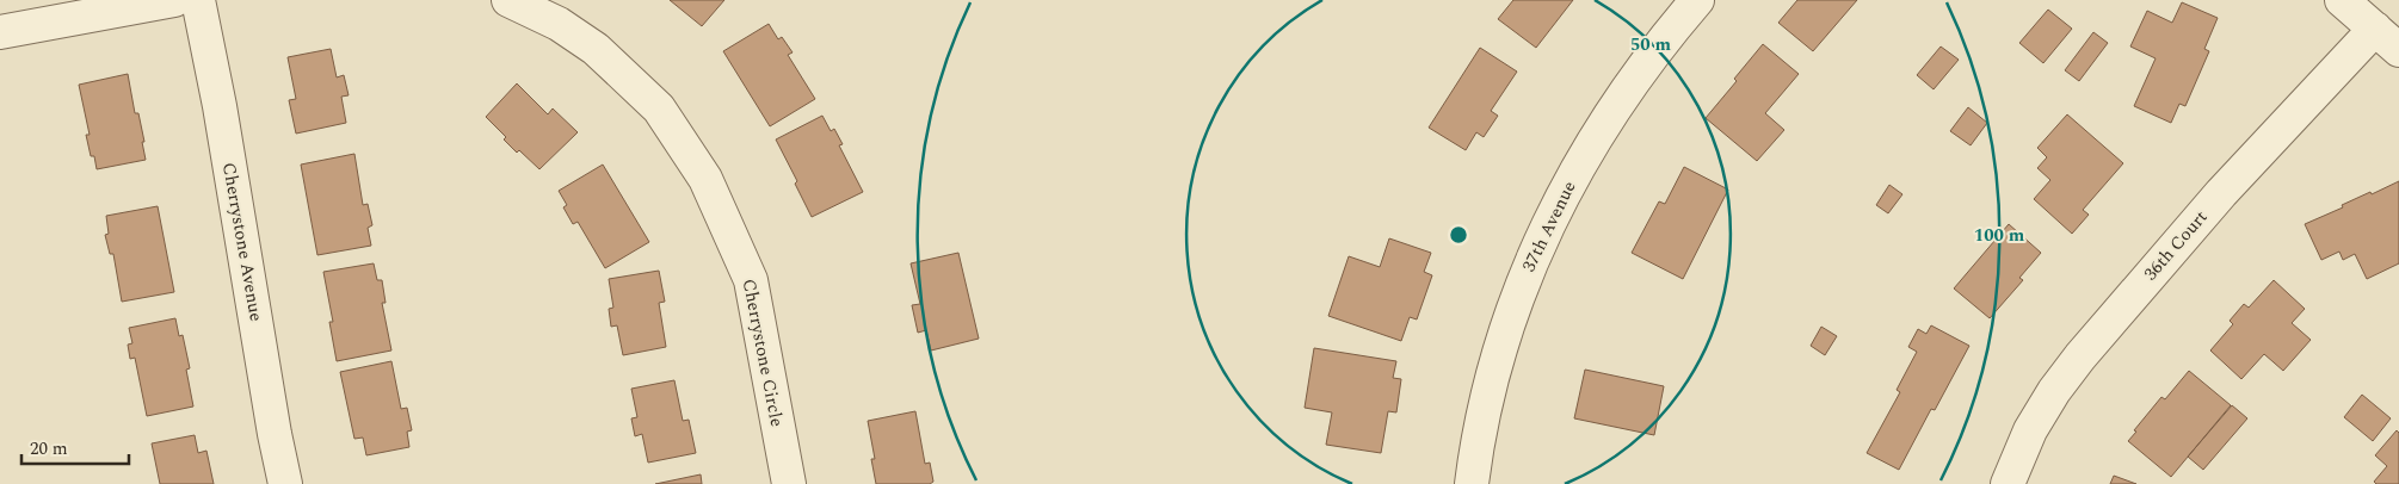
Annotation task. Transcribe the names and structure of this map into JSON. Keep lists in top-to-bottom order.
{
  "streets": {
    "street": [
      "37th Avenue",
      "Cherrystone Avenue",
      "36th Court",
      "Cherrystone Circle"
    ]
  },
  "scale_bar": "20 m",
  "rings": ["50 m", "100 m"]
}
